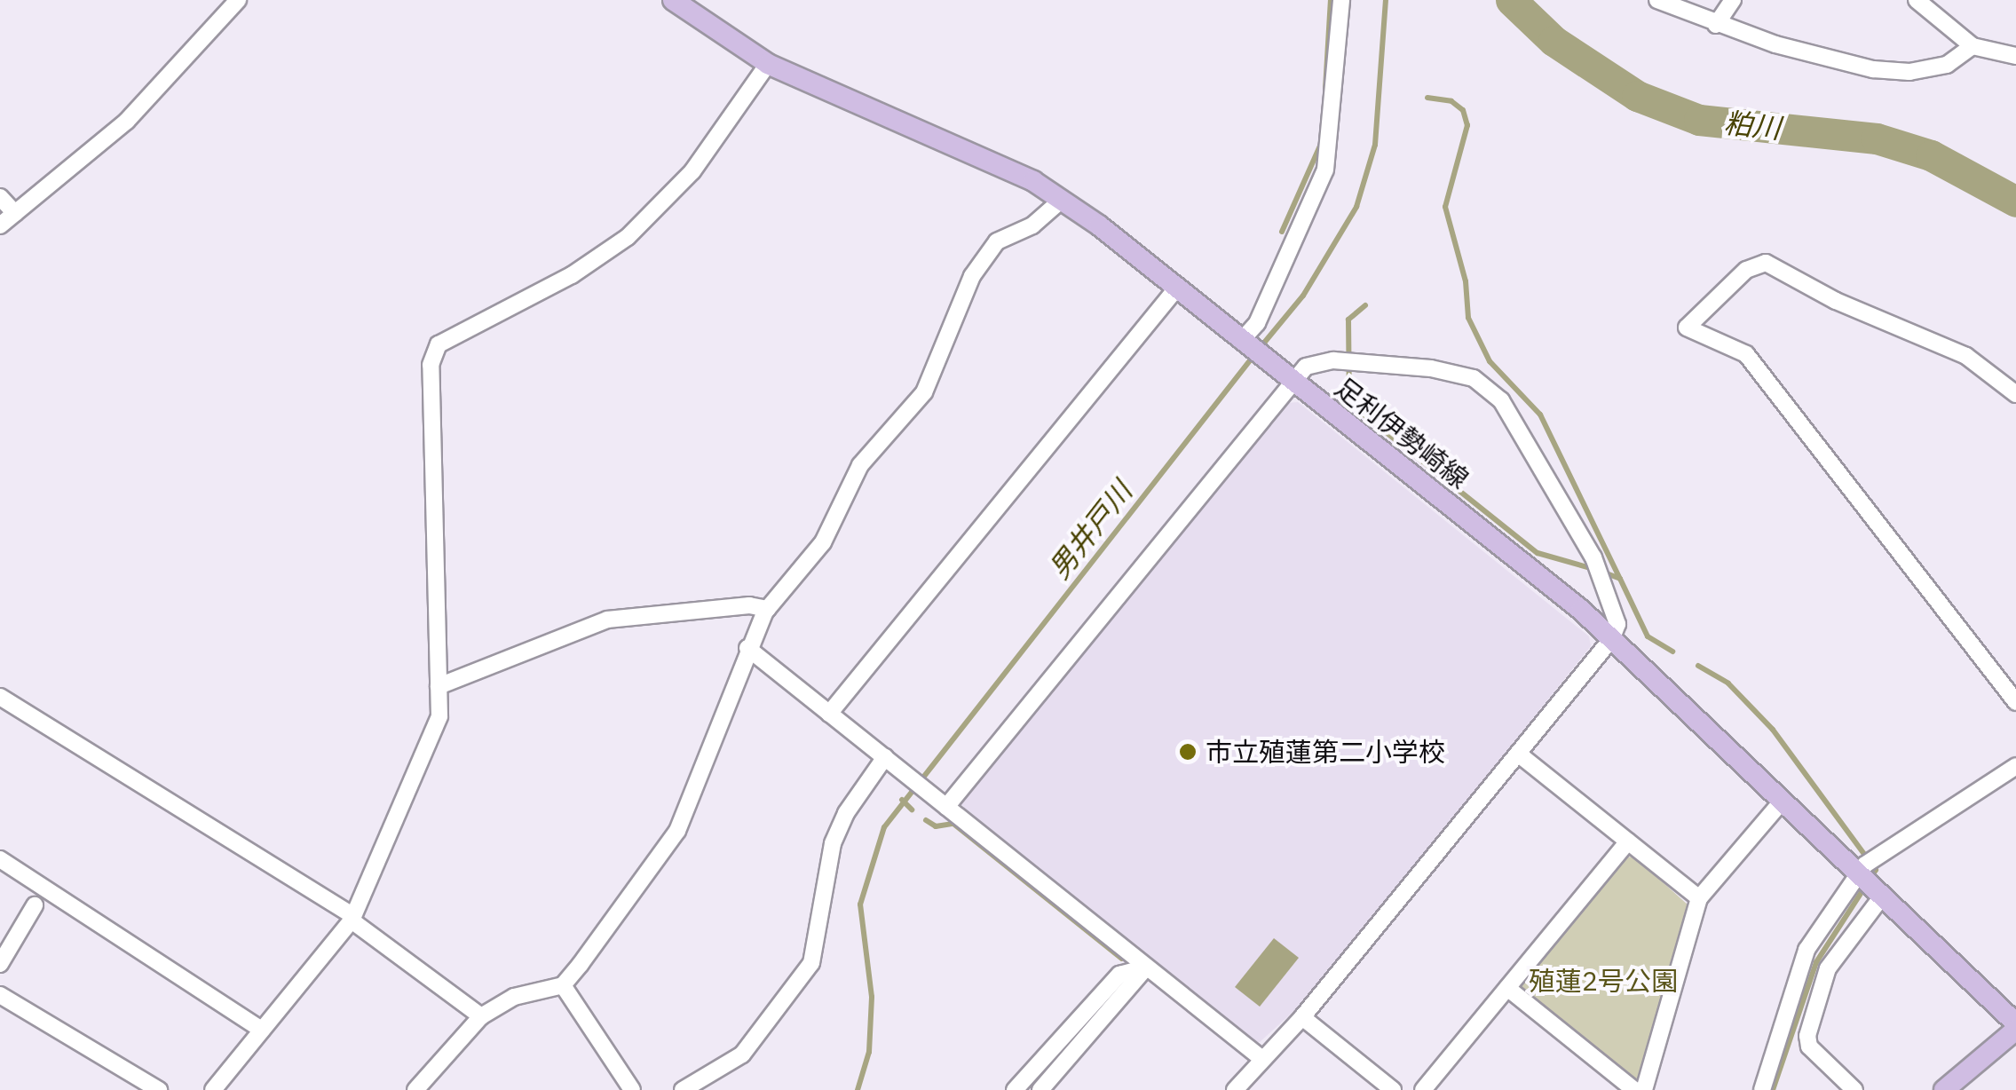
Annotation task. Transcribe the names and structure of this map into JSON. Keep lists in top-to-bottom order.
{
  "streets": {
    "main road": ["足利伊勢崎線"]
  },
  "water": ["粕川", "男井戸川"],
  "parks": ["殖蓮2号公園"],
  "places": ["市立殖蓮第二小学校"]
}
